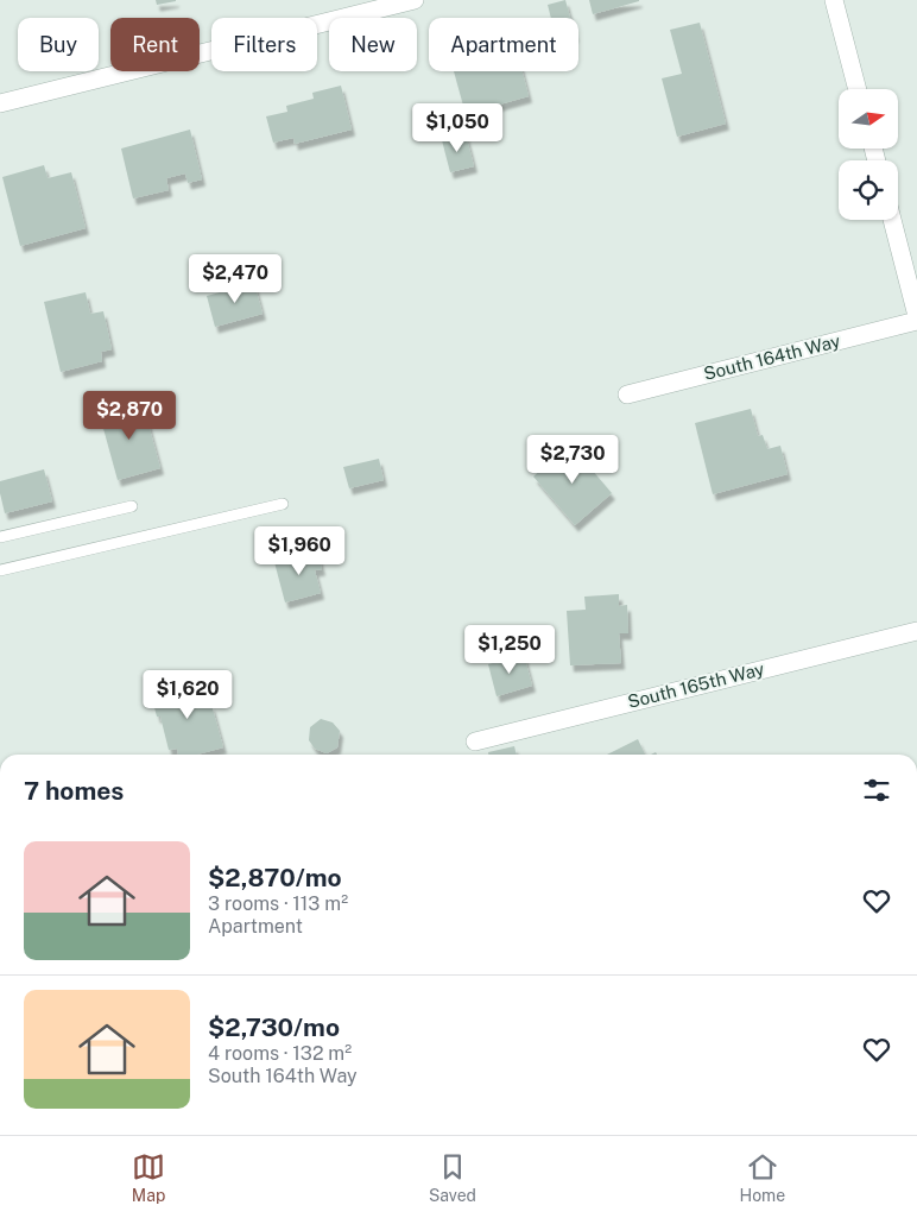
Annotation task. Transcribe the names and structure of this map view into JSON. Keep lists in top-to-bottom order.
{
  "streets": {
    "street": ["South 164th Way", "South 165th Way"]
  },
  "north": "right",
  "page": {
    "chip": [
      "Buy",
      "Rent",
      "Filters",
      "New",
      "Apartment"
    ],
    "price": [
      "$1,050",
      "$2,470",
      "$2,870",
      "$2,730",
      "$1,960",
      "$1,250",
      "$1,620"
    ],
    "heading": "7 homes",
    "list": [
      {
        "name": "$2,870/mo",
        "note": "3 rooms · 113 m² · Apartment"
      },
      {
        "name": "$2,730/mo",
        "note": "4 rooms · 132 m² · South 164th Way"
      }
    ],
    "tabs": ["Map", "Saved", "Home"]
  }
}
